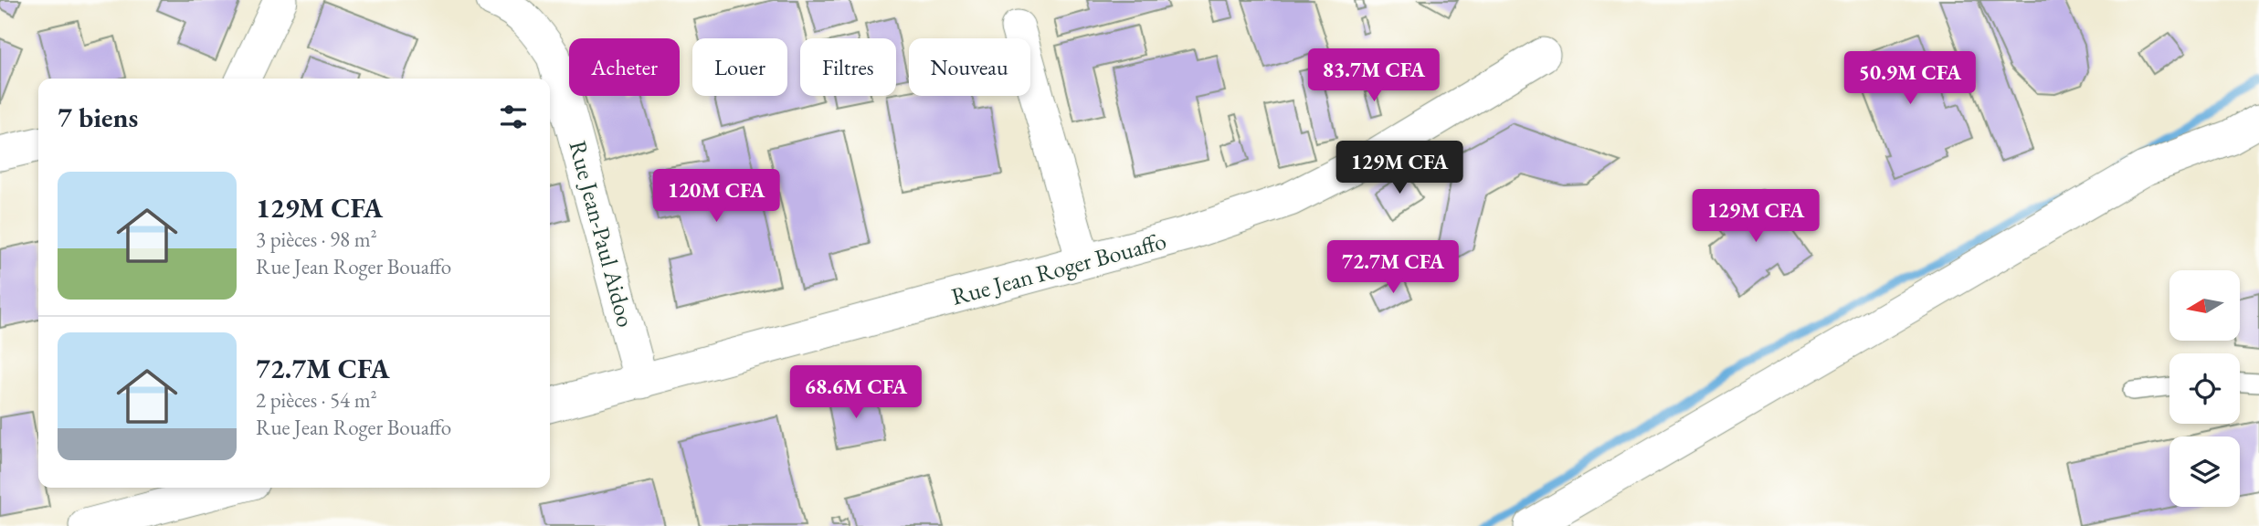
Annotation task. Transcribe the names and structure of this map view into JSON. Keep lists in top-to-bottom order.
{
  "streets": {
    "street": ["Rue Jean-Paul Aidoo", "Rue Jean Roger Bouaffo"]
  },
  "crossings": [
    ["Rue Jean-Paul Aidoo", "Rue Jean Roger Bouaffo"]
  ],
  "north": "left",
  "page": {
    "chip": [
      "Acheter",
      "Louer",
      "Filtres",
      "Nouveau"
    ],
    "price": [
      "83.7M CFA",
      "50.9M CFA",
      "129M CFA",
      "120M CFA",
      "129M CFA",
      "72.7M CFA",
      "68.6M CFA"
    ],
    "heading": "7 biens",
    "list": [
      {
        "name": "129M CFA",
        "note": "3 pièces · 98 m² · Rue Jean Roger Bouaffo"
      },
      {
        "name": "72.7M CFA",
        "note": "2 pièces · 54 m² · Rue Jean Roger Bouaffo"
      }
    ]
  }
}
